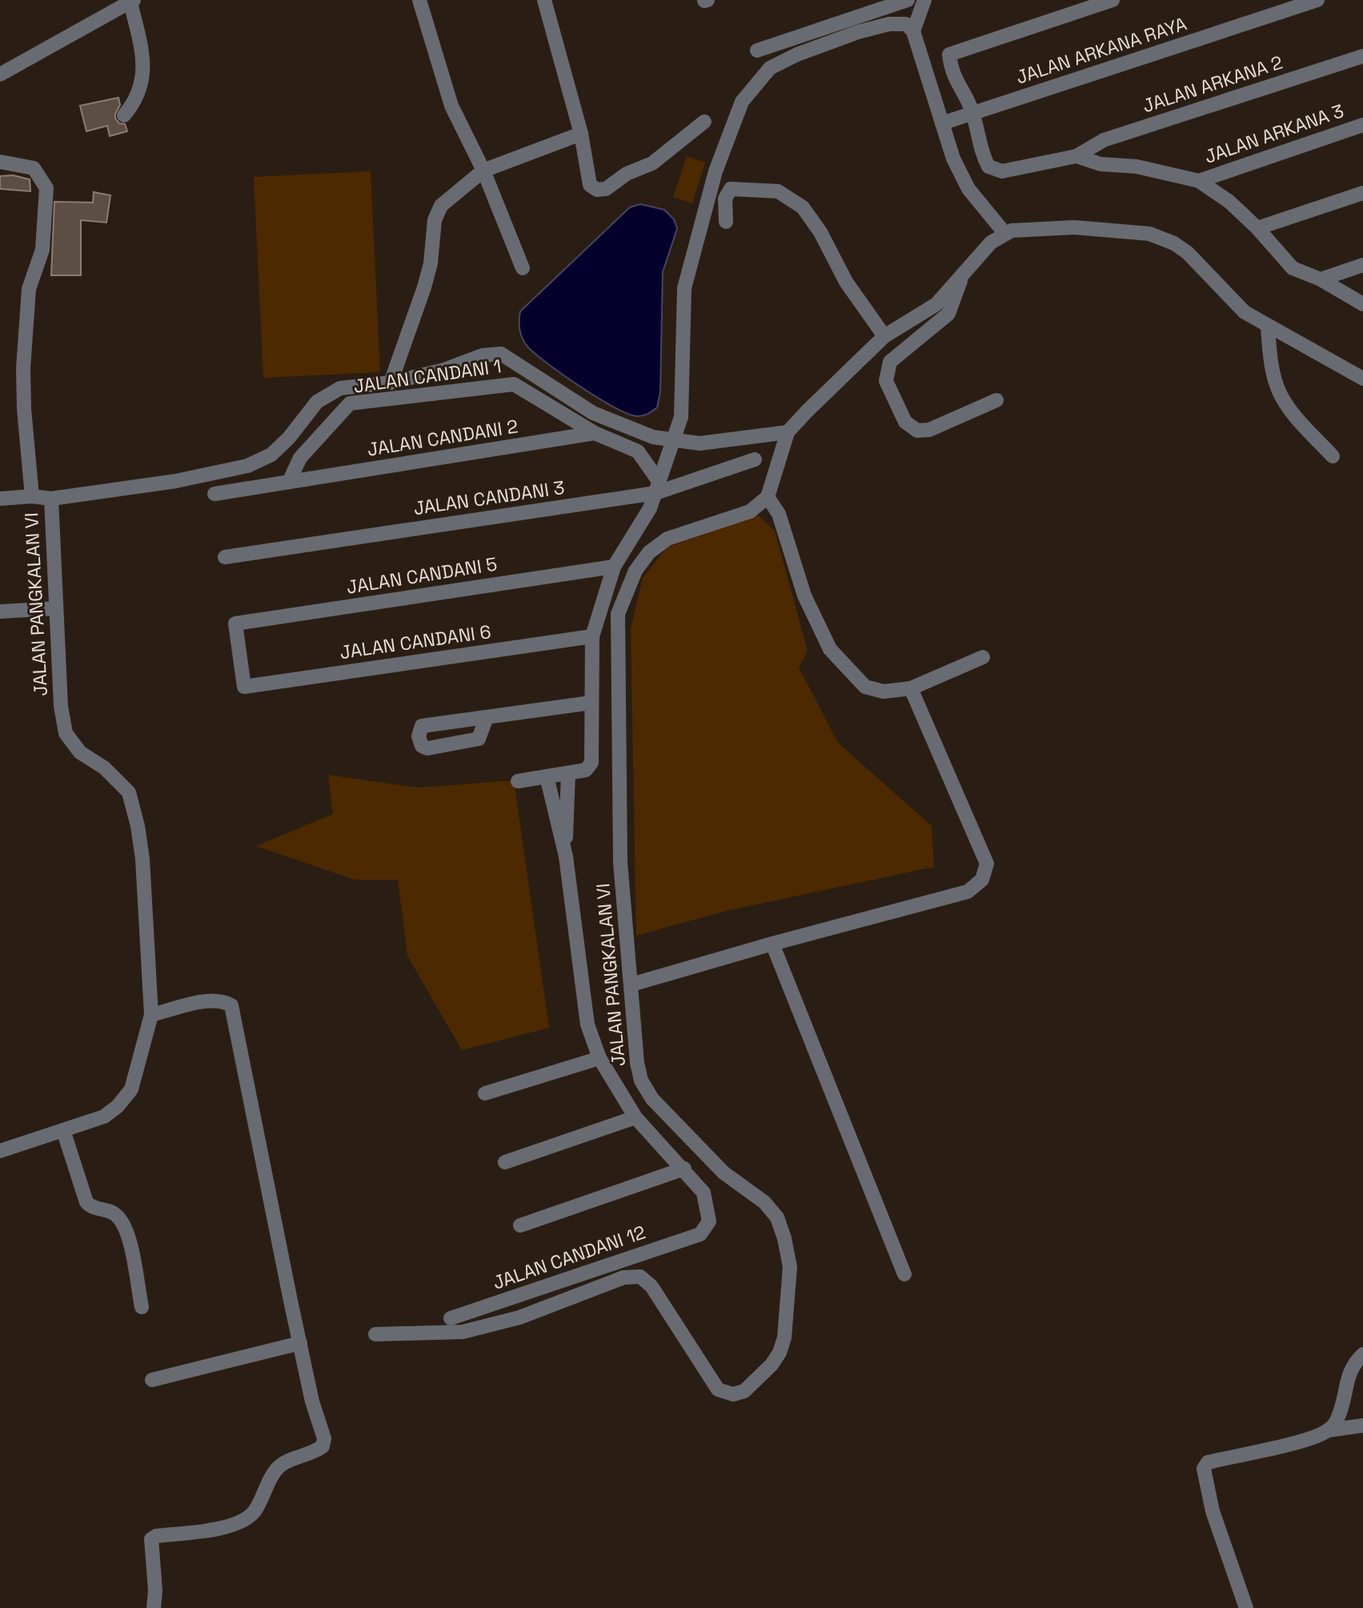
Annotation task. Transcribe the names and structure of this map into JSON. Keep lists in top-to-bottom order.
{
  "streets": {
    "street": [
      "JALAN ARKANA RAYA",
      "JALAN ARKANA 2",
      "JALAN ARKANA 3",
      "JALAN CANDANI 1",
      "JALAN CANDANI 2",
      "JALAN CANDANI 3",
      "JALAN CANDANI 5",
      "JALAN PANGKALAN VI",
      "JALAN CANDANI 6",
      "JALAN CANDANI 12"
    ]
  },
  "crossings": [
    ["JALAN CANDANI 1", "JALAN CANDANI 2"],
    ["JALAN CANDANI 5", "JALAN CANDANI 6"]
  ]
}
